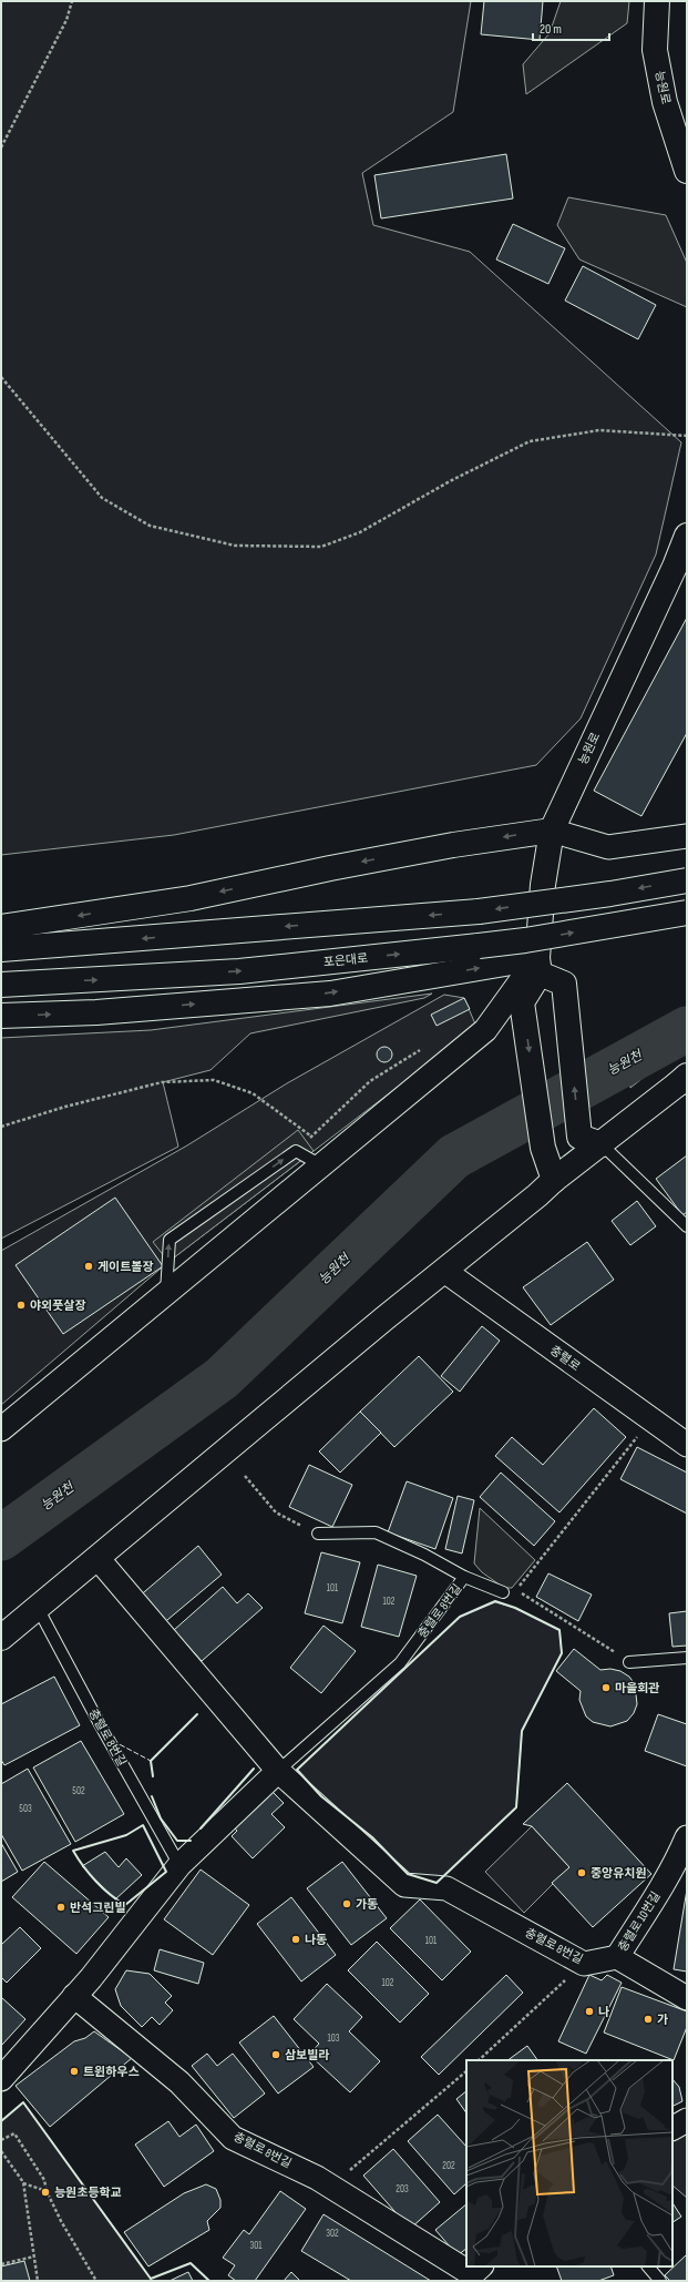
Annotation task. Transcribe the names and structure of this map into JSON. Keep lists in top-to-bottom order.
{
  "streets": {
    "main road": ["능원로", "포은대로"],
    "street": ["충렬로", "충렬로 8번길", "충렬로 10번길"]
  },
  "crossings": [
    ["충렬로 8번길", "충렬로 10번길"]
  ],
  "water": ["능원천"],
  "places": [
    "게이트볼장",
    "야외풋살장",
    "마을회관",
    "중앙유치원",
    "가동",
    "반석그린빌",
    "나동",
    "나",
    "가",
    "삼보빌라",
    "트윈하우스",
    "능원초등학교"
  ],
  "house_numbers": [
    "101",
    "102",
    "502",
    "503",
    "101",
    "102",
    "103",
    "202",
    "203",
    "302",
    "301"
  ],
  "scale_bar": "20 m"
}
